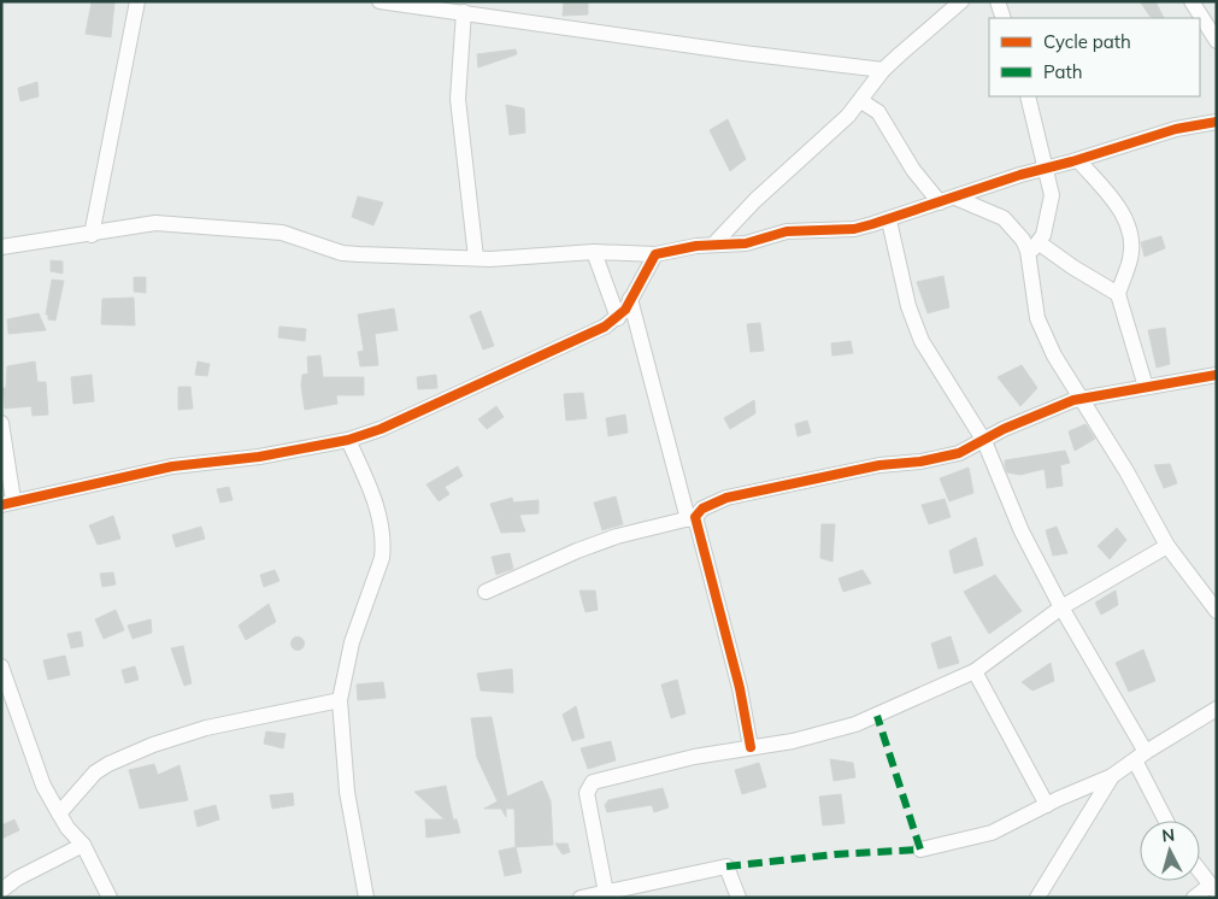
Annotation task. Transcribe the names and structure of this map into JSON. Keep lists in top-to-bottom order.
{
  "legend": ["Cycle path", "Path"],
  "north": "top"
}
